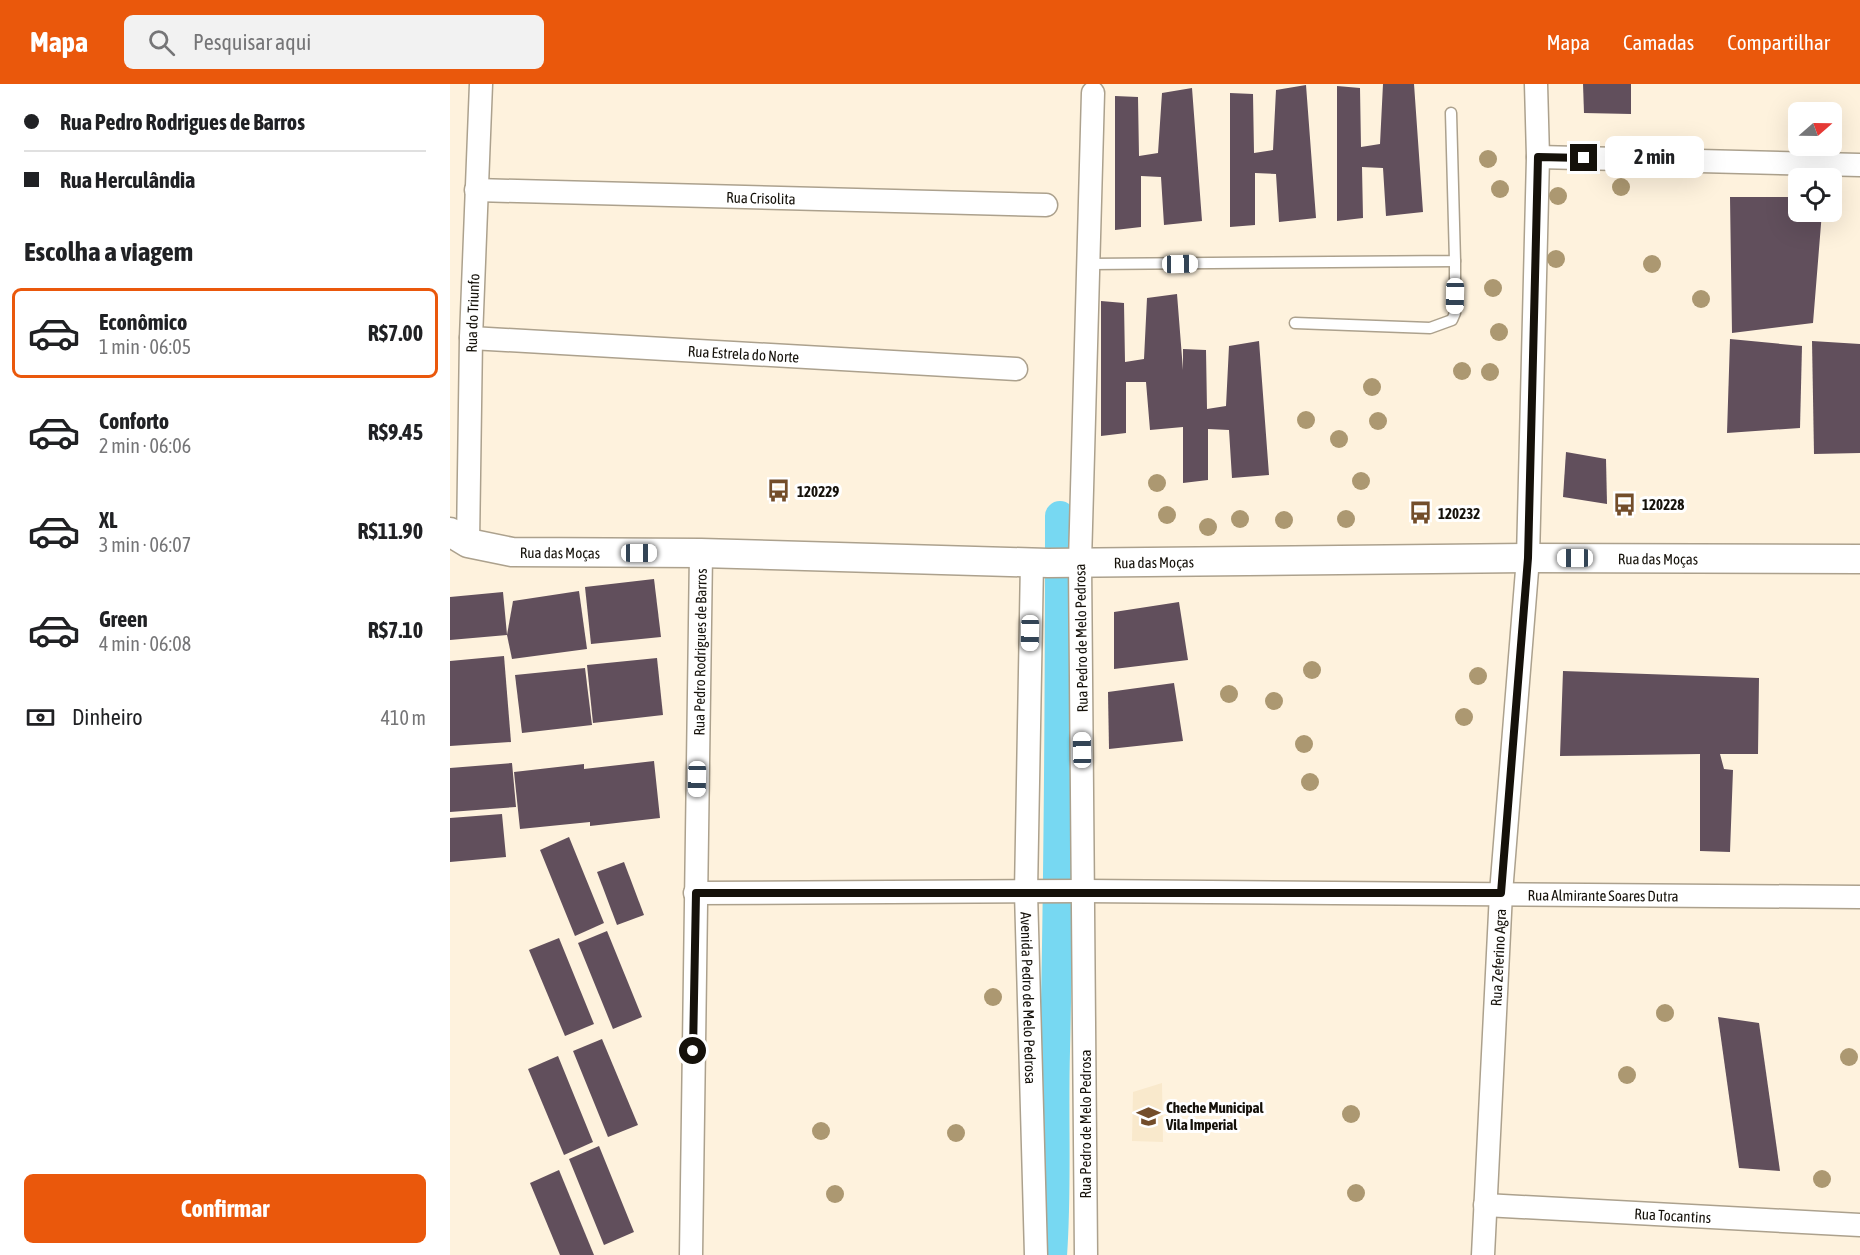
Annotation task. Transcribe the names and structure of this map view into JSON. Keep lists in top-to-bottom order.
{
  "streets": {
    "street": [
      "Rua Crisolita",
      "Rua do Triunfo",
      "Rua Estrela do Norte",
      "Rua das Moças",
      "Rua Pedro de Melo Pedrosa",
      "Rua Pedro Rodrigues de Barros",
      "Rua Almirante Soares Dutra",
      "Rua Zeferino Agra",
      "Avenida Pedro de Melo Pedrosa",
      "Rua Tocantins"
    ]
  },
  "crossings": [
    ["Rua Crisolita", "Rua do Triunfo"],
    ["Rua do Triunfo", "Rua Estrela do Norte"],
    ["Rua do Triunfo", "Rua das Moças"],
    ["Rua das Moças", "Rua Pedro de Melo Pedrosa"],
    ["Rua das Moças", "Rua Pedro Rodrigues de Barros"],
    ["Rua das Moças", "Rua Zeferino Agra"],
    ["Rua das Moças", "Avenida Pedro de Melo Pedrosa"],
    ["Rua Pedro de Melo Pedrosa", "Rua Almirante Soares Dutra"],
    ["Rua Pedro de Melo Pedrosa", "Avenida Pedro de Melo Pedrosa"],
    ["Rua Pedro Rodrigues de Barros", "Rua Almirante Soares Dutra"],
    ["Rua Almirante Soares Dutra", "Rua Zeferino Agra"],
    ["Rua Almirante Soares Dutra", "Avenida Pedro de Melo Pedrosa"],
    ["Rua Zeferino Agra", "Rua Tocantins"]
  ],
  "places": {
    "bus stop": ["120229", "120228", "120232"],
    "school or university": ["Cheche Municipal Vila Imperial"]
  },
  "north": "right",
  "page": {
    "header": "Mapa",
    "search": "Pesquisar aqui",
    "nav": ["Mapa", "Camadas", "Compartilhar"],
    "banner": ["Rua Pedro Rodrigues de Barros", "Rua Herculândia"],
    "bubble": "2 min",
    "heading": "Escolha a viagem",
    "list": [
      {
        "name": "Econômico",
        "note": "1 min · 06:05",
        "value": "R$7.00"
      },
      {
        "name": "Conforto",
        "note": "2 min · 06:06",
        "value": "R$9.45"
      },
      {
        "name": "XL",
        "note": "3 min · 06:07",
        "value": "R$11.90"
      },
      {
        "name": "Green",
        "note": "4 min · 06:08",
        "value": "R$7.10"
      }
    ],
    "pay": ["Dinheiro", "410 m"],
    "buttons": "Confirmar"
  }
}
